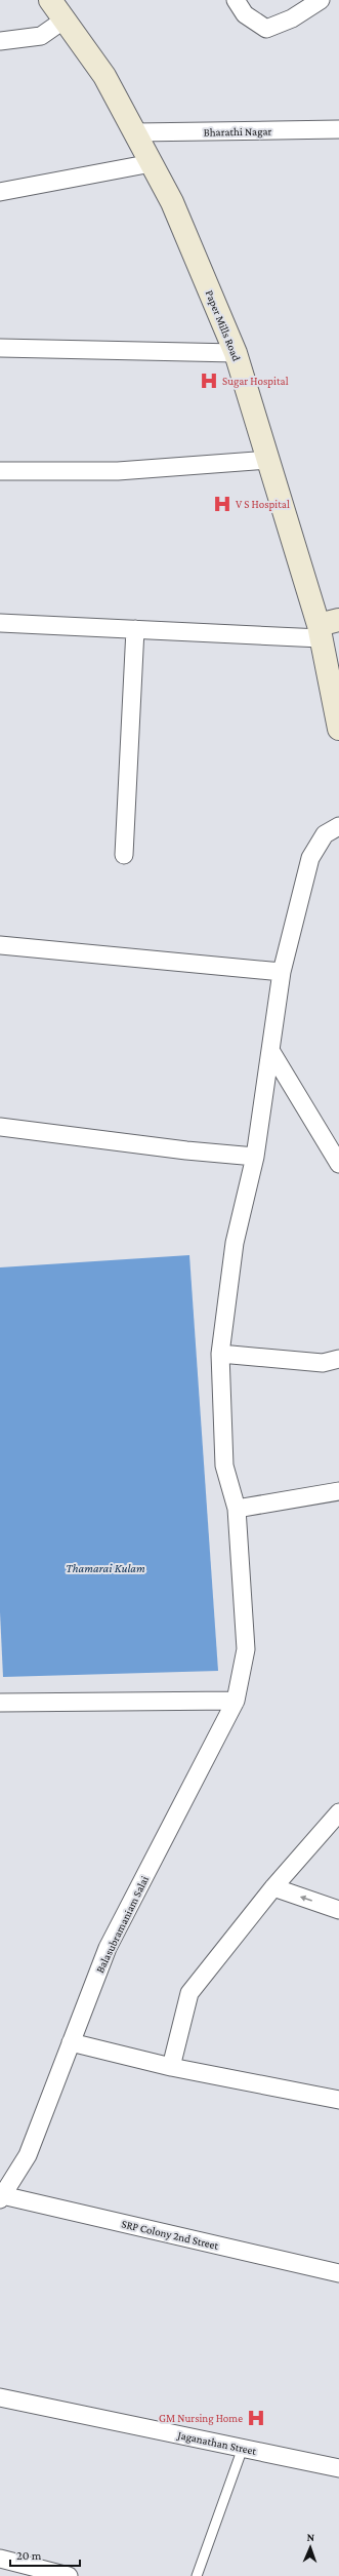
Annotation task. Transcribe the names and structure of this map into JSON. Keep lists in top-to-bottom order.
{
  "streets": {
    "main road": ["Paper Mills Road"],
    "street": [
      "Bharathi Nagar",
      "Balasubramaniam Salai",
      "SRP Colony 2nd Street",
      "Jaganathan Street"
    ]
  },
  "crossings": [
    ["Bharathi Nagar", "Paper Mills Road"],
    ["Balasubramaniam Salai", "SRP Colony 2nd Street"]
  ],
  "water": ["Thamarai Kulam"],
  "places": {
    "hospital": ["Sugar Hospital", "V S Hospital", "GM Nursing Home"]
  },
  "scale_bar": "20 m",
  "north": "top"
}
